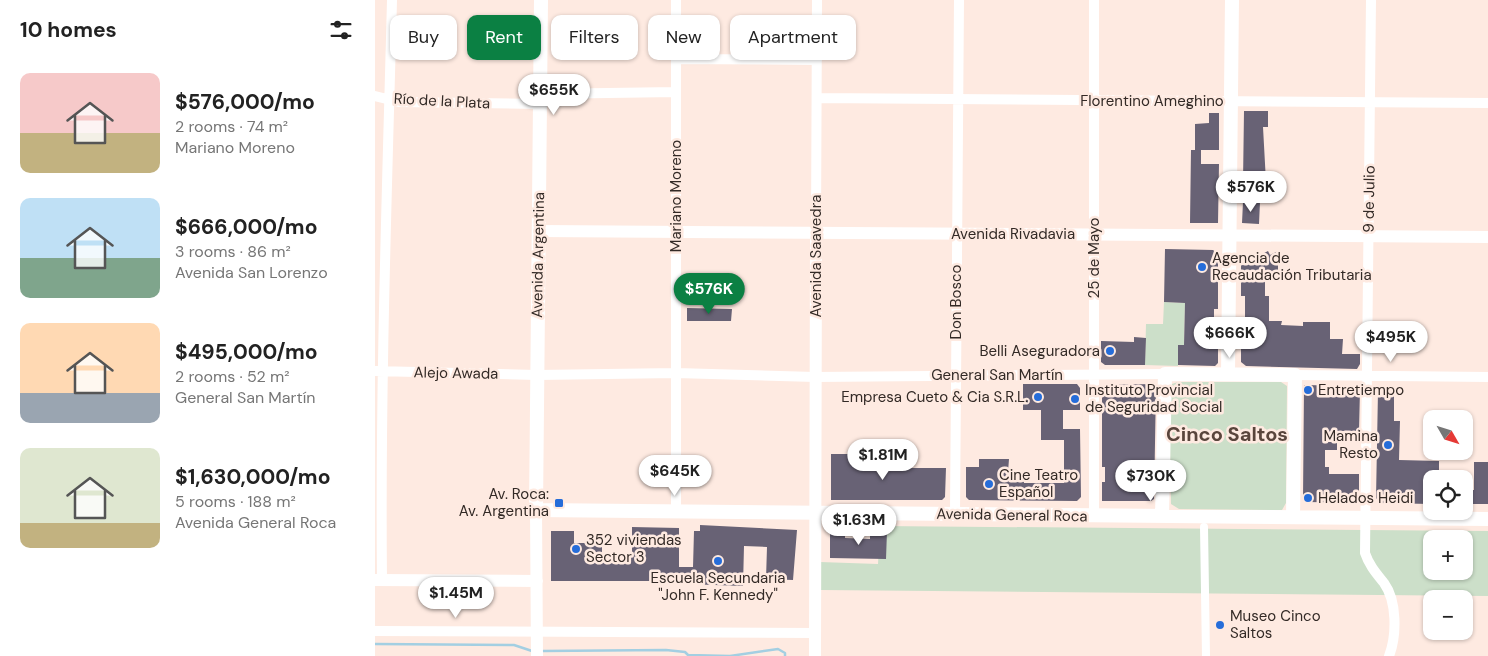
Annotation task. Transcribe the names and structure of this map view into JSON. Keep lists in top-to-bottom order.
{
  "streets": {
    "main road": ["Avenida Argentina", "General San Martín", "Avenida General Roca"],
    "street": [
      "Río de la Plata",
      "Florentino Ameghino",
      "Mariano Moreno",
      "9 de Julio",
      "Avenida Rivadavia",
      "Avenida Saavedra",
      "25 de Mayo",
      "Don Bosco",
      "Alejo Awada"
    ]
  },
  "crossings": [
    ["Río de la Plata", "Avenida Argentina"],
    ["Florentino Ameghino", "9 de Julio"],
    ["Florentino Ameghino", "Avenida Saavedra"],
    ["Florentino Ameghino", "25 de Mayo"],
    ["Florentino Ameghino", "Don Bosco"],
    ["Mariano Moreno", "Avenida Rivadavia"],
    ["Mariano Moreno", "General San Martín"],
    ["Mariano Moreno", "Avenida General Roca"],
    ["9 de Julio", "Avenida Rivadavia"],
    ["9 de Julio", "General San Martín"],
    ["9 de Julio", "Avenida General Roca"],
    ["Avenida Rivadavia", "Avenida Argentina"],
    ["Avenida Rivadavia", "Avenida Saavedra"],
    ["Avenida Rivadavia", "25 de Mayo"],
    ["Avenida Rivadavia", "Don Bosco"],
    ["Avenida Argentina", "Alejo Awada"],
    ["Avenida Argentina", "General San Martín"],
    ["Avenida Argentina", "Avenida General Roca"],
    ["Avenida Saavedra", "General San Martín"],
    ["Avenida Saavedra", "Avenida General Roca"],
    ["25 de Mayo", "General San Martín"],
    ["25 de Mayo", "Avenida General Roca"],
    ["Don Bosco", "General San Martín"],
    ["Don Bosco", "Avenida General Roca"],
    ["Alejo Awada", "General San Martín"]
  ],
  "districts": ["Cinco Saltos"],
  "places": {
    "other": [
      "Agencia de Recaudación Tributaria",
      "Belli Aseguradora",
      "Entretiempo",
      "Empresa Cueto & Cia S.R.L.",
      "Instituto Provincial de Seguridad Social",
      "Mamina Resto",
      "Cine Teatro Español",
      "Helados Heidi",
      "352 viviendas Sector 3",
      "Escuela Secundaria \"John F. Kennedy\"",
      "Museo Cinco Saltos"
    ],
    "transit": ["Av. Roca: Av. Argentina"]
  },
  "north": "bottom right",
  "page": {
    "heading": "10 homes",
    "chip": [
      "Buy",
      "Rent",
      "Filters",
      "New",
      "Apartment"
    ],
    "list": [
      {
        "name": "$576,000/mo",
        "note": "2 rooms · 74 m² · Mariano Moreno"
      },
      {
        "name": "$666,000/mo",
        "note": "3 rooms · 86 m² · Avenida San Lorenzo"
      },
      {
        "name": "$495,000/mo",
        "note": "2 rooms · 52 m² · General San Martín"
      },
      {
        "name": "$1,630,000/mo",
        "note": "5 rooms · 188 m² · Avenida General Roca"
      }
    ],
    "price": [
      "$655K",
      "$576K",
      "$576K",
      "$666K",
      "$495K",
      "$1.81M",
      "$645K",
      "$730K",
      "$1.63M",
      "$1.45M"
    ],
    "map_buttons": ["+", "−"]
  }
}
